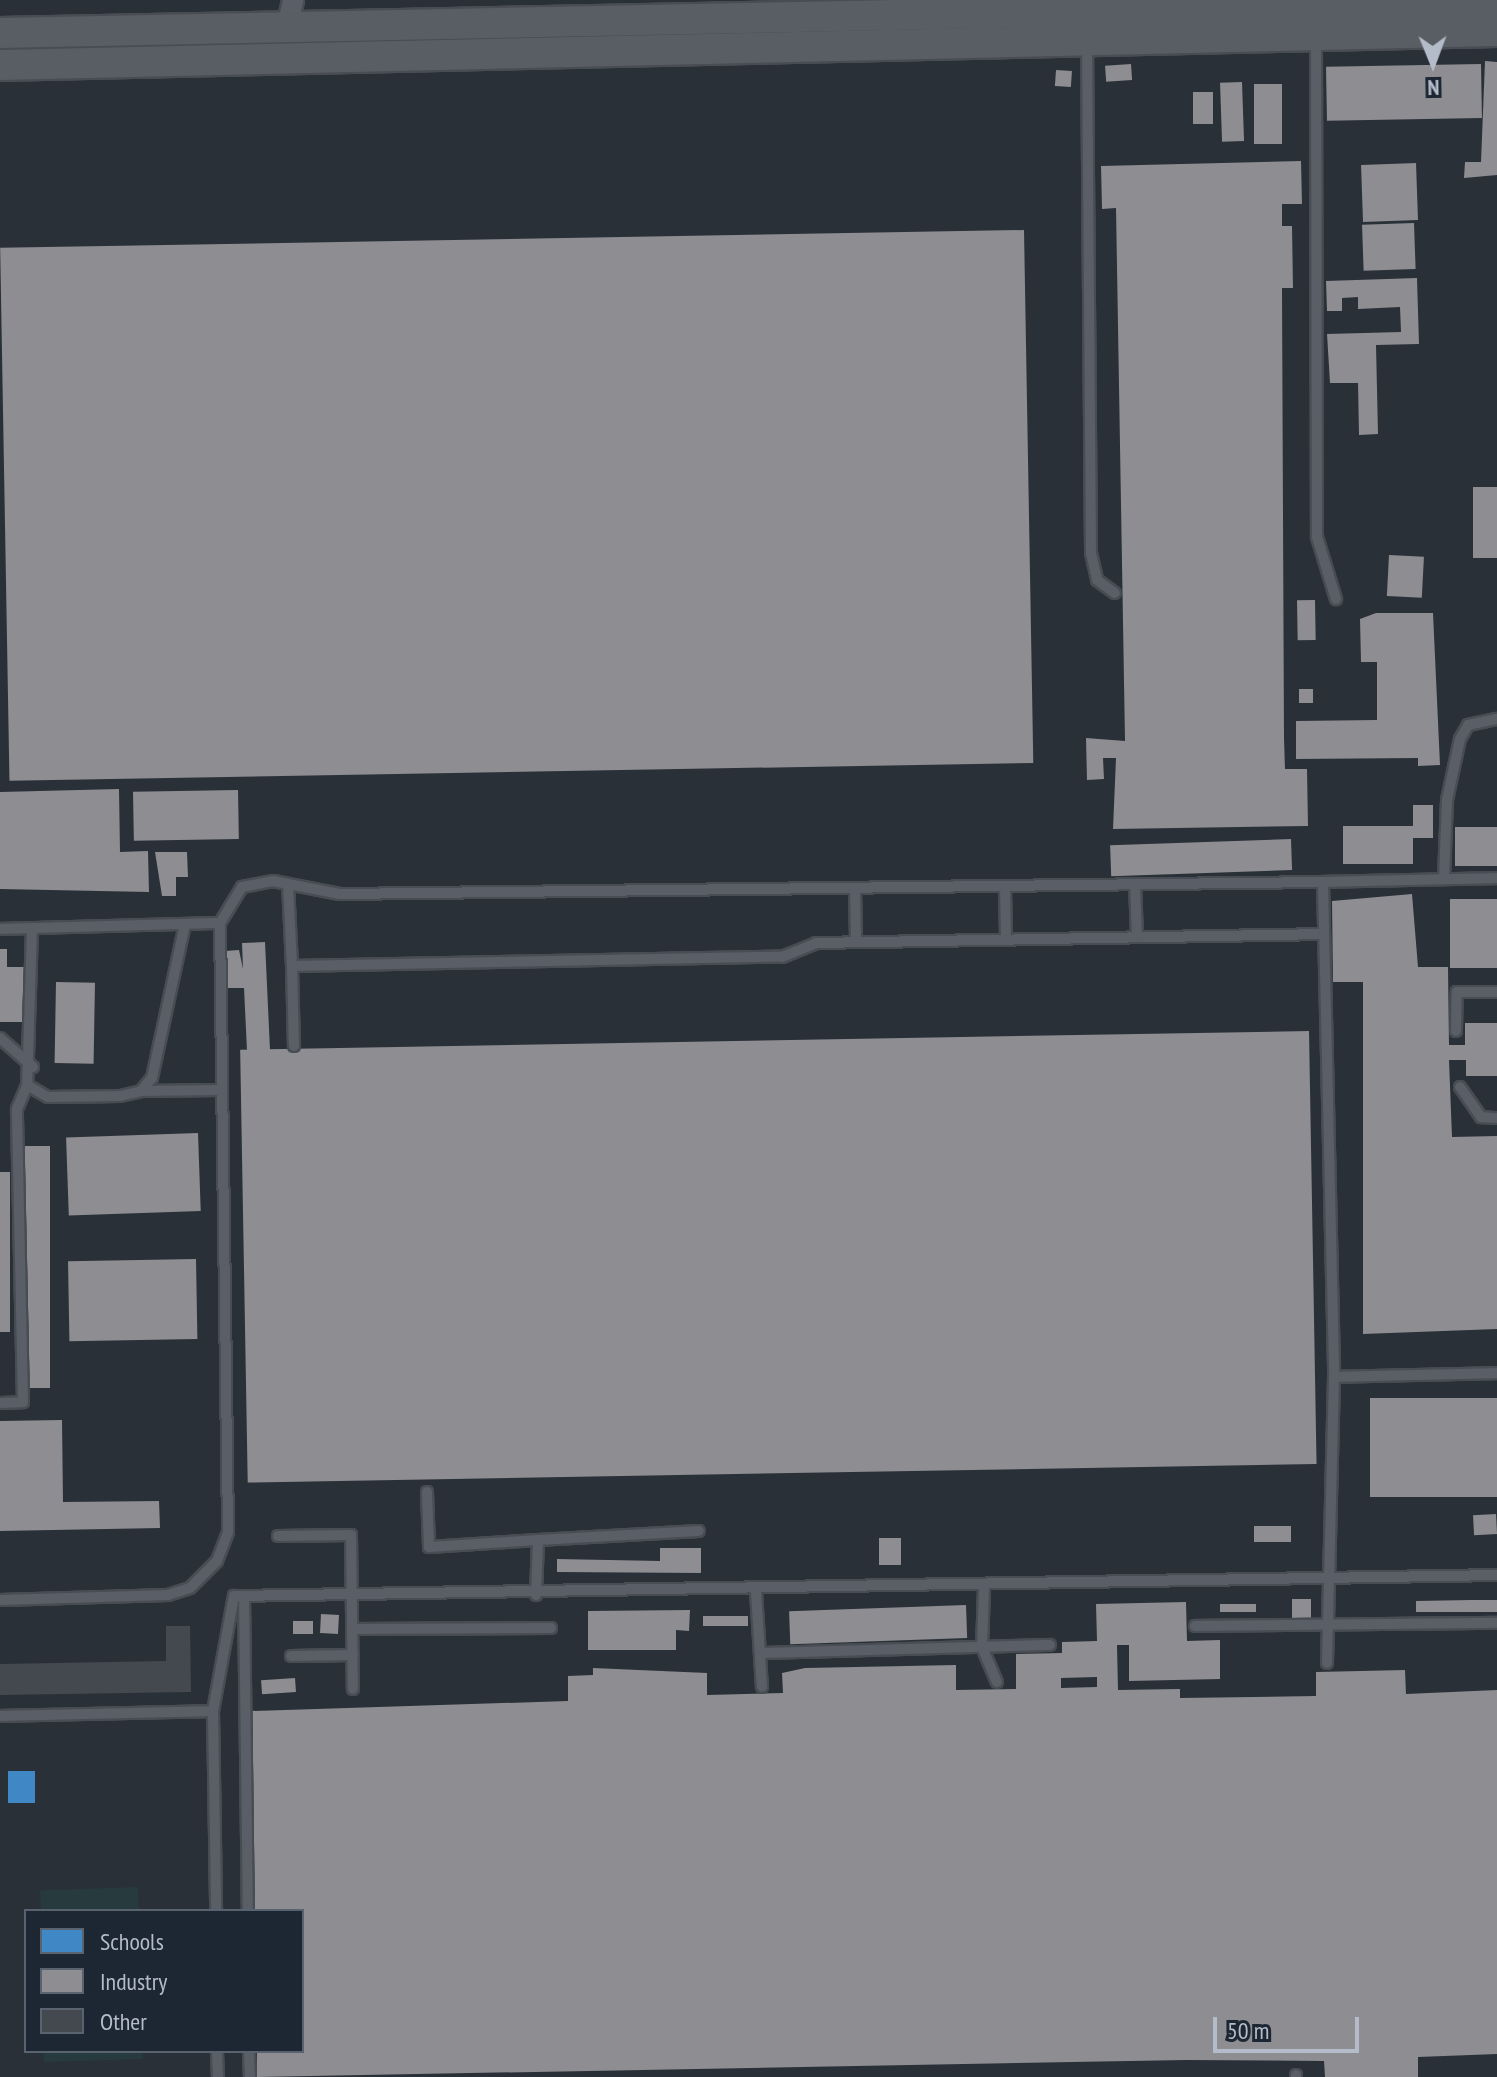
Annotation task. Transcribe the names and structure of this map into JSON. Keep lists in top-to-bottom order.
{
  "legend": ["Schools", "Industry", "Other"],
  "scale_bar": "50 m",
  "north": "bottom"
}
